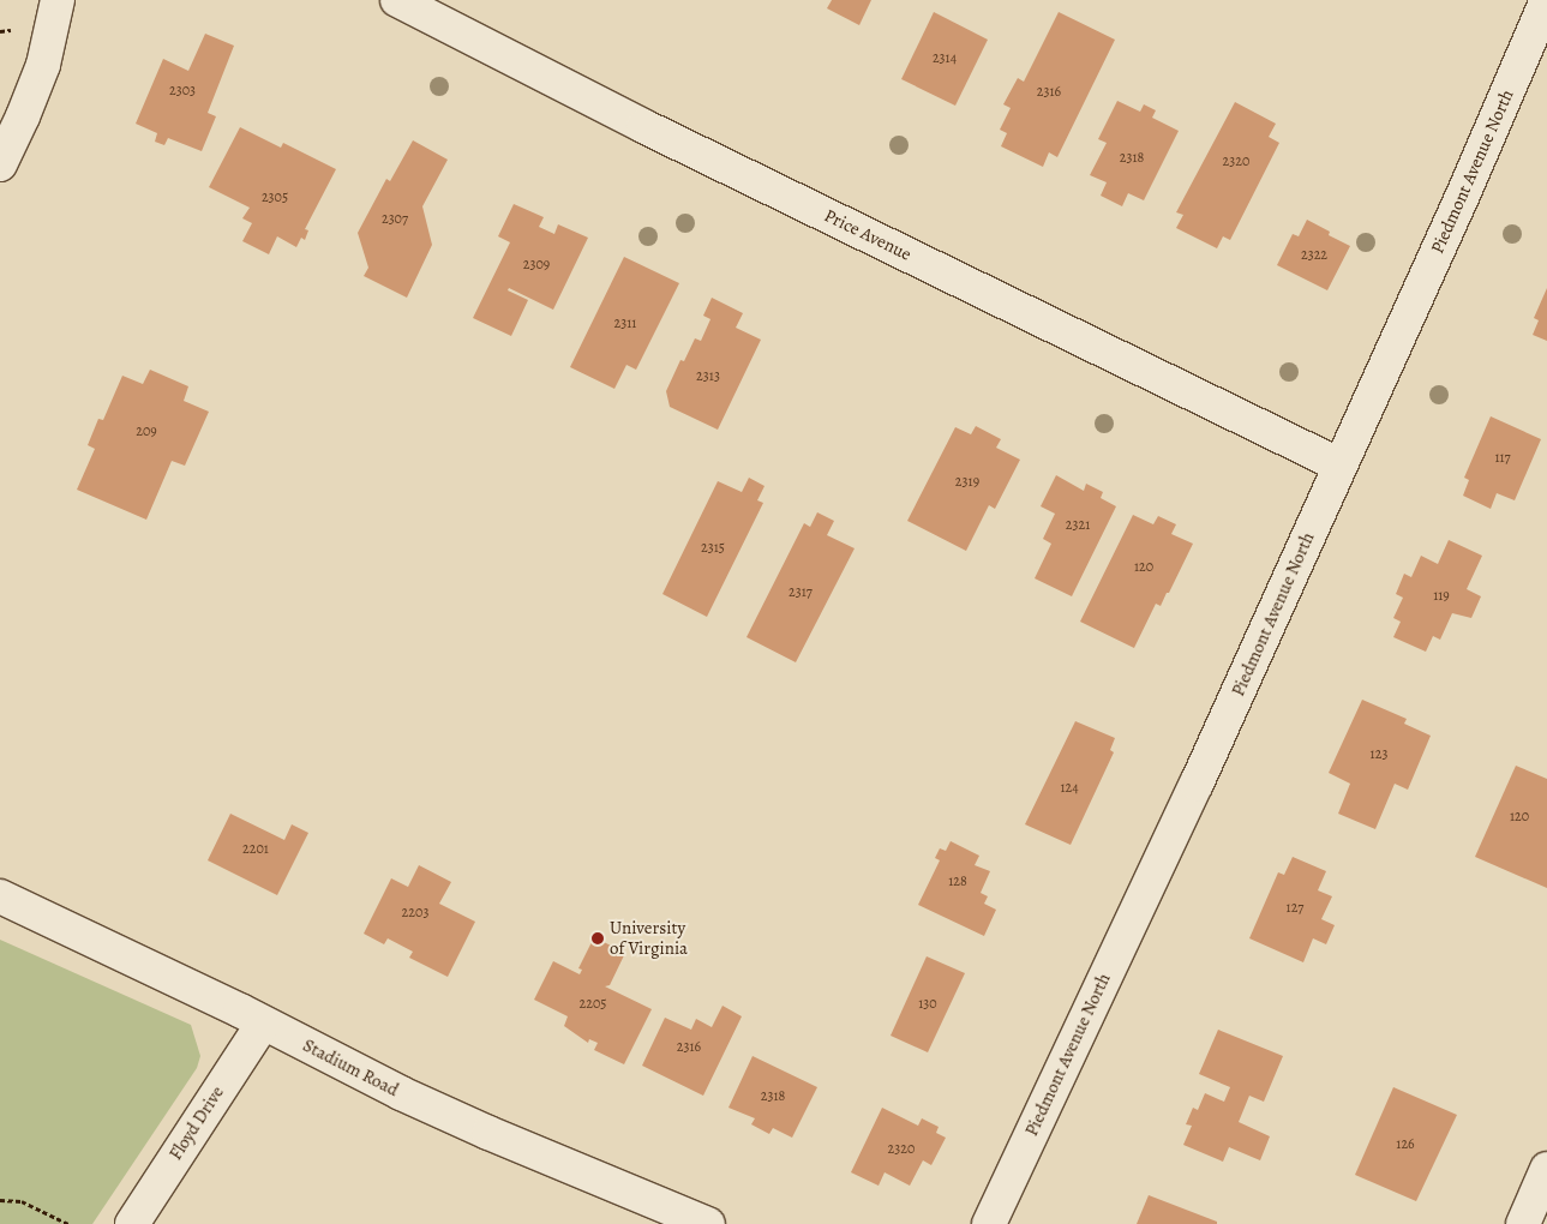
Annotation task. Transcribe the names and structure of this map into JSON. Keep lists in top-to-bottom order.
{
  "streets": {
    "street": [
      "Piedmont Avenue North",
      "Price Avenue",
      "Stadium Road",
      "Floyd Drive"
    ]
  },
  "crossings": [
    ["Piedmont Avenue North", "Price Avenue"],
    ["Stadium Road", "Floyd Drive"]
  ],
  "places": ["University of Virginia"],
  "house_numbers": [
    "2314",
    "2303",
    "2316",
    "2318",
    "2320",
    "2305",
    "2307",
    "2322",
    "2309",
    "2311",
    "2313",
    "209",
    "117",
    "2319",
    "2321",
    "2315",
    "120",
    "2317",
    "119",
    "123",
    "124",
    "120",
    "2201",
    "128",
    "127",
    "2203",
    "2205",
    "130",
    "2316",
    "2318",
    "126",
    "2320"
  ]
}
